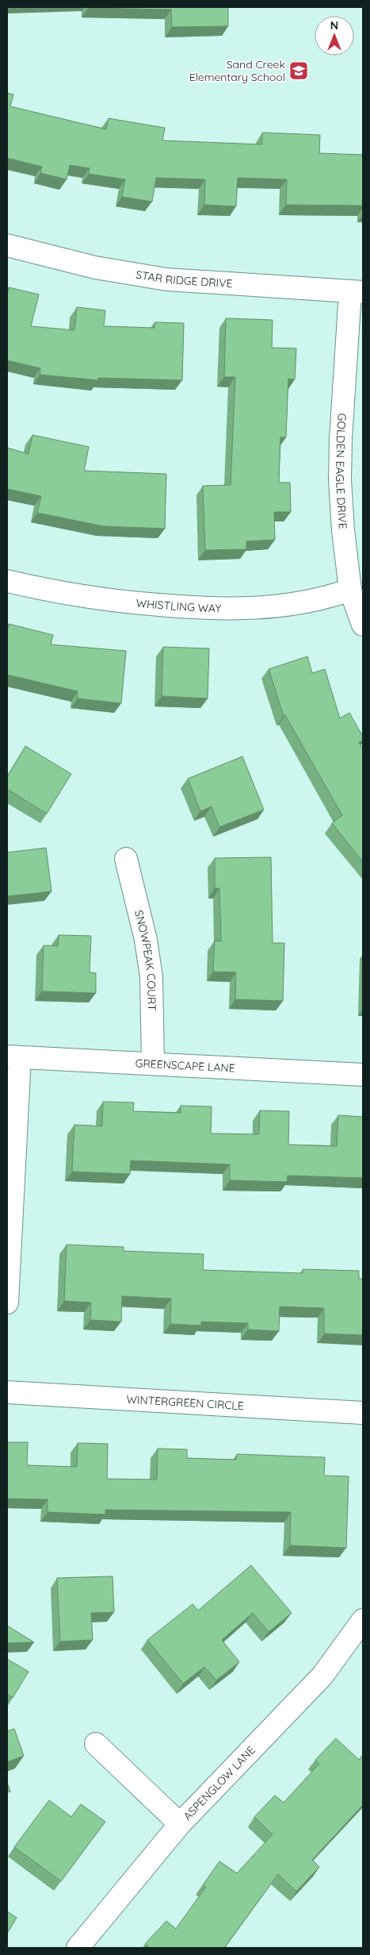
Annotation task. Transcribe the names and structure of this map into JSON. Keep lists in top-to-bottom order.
{
  "streets": {
    "street": [
      "STAR RIDGE DRIVE",
      "GOLDEN EAGLE DRIVE",
      "WHISTLING WAY",
      "SNOWPEAK COURT",
      "GREENSCAPE LANE",
      "WINTERGREEN CIRCLE",
      "ASPENGLOW LANE"
    ]
  },
  "crossings": [
    ["STAR RIDGE DRIVE", "GOLDEN EAGLE DRIVE"],
    ["GOLDEN EAGLE DRIVE", "WHISTLING WAY"],
    ["SNOWPEAK COURT", "GREENSCAPE LANE"]
  ],
  "places": {
    "school or university": ["Sand Creek Elementary School"]
  },
  "north": "top"
}
